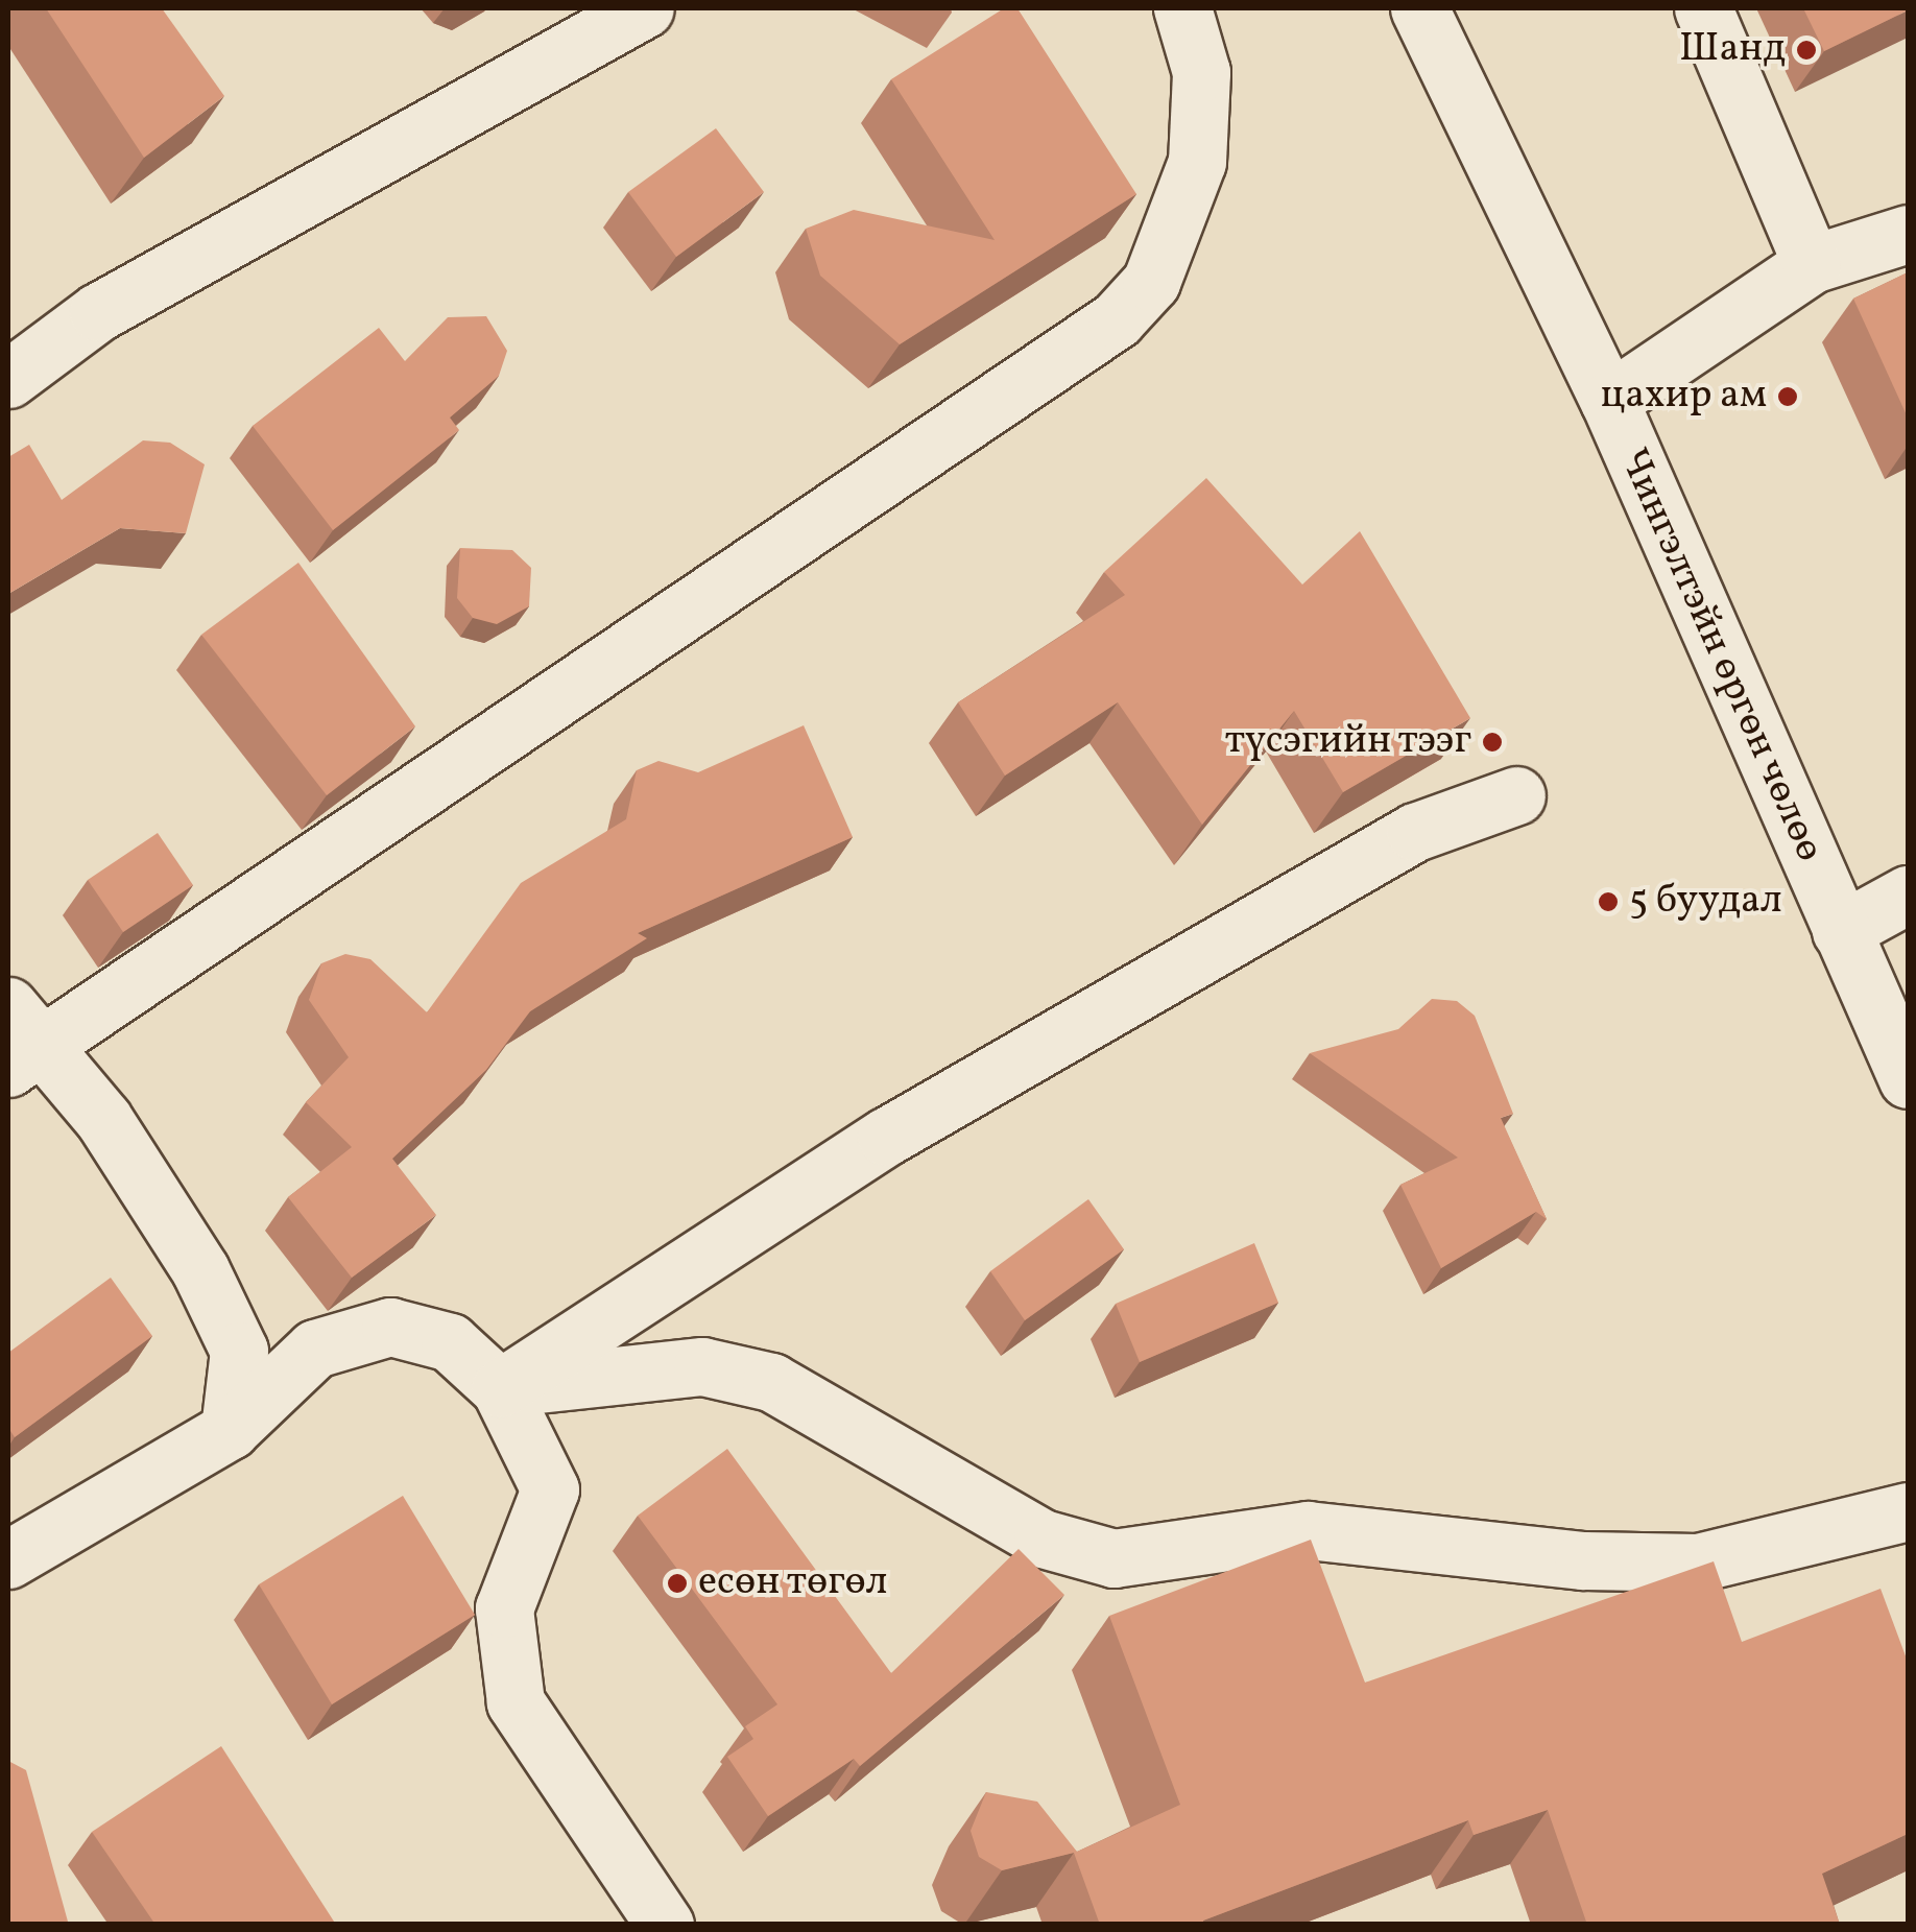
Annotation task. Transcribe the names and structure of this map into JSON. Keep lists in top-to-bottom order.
{
  "streets": {
    "street": ["Чингэлтэйн өргөн чөлөө"]
  },
  "places": [
    "Шанд",
    "цахир ам",
    "түсэгийн тээг",
    "5 буудал",
    "есөн төгөл"
  ]
}
